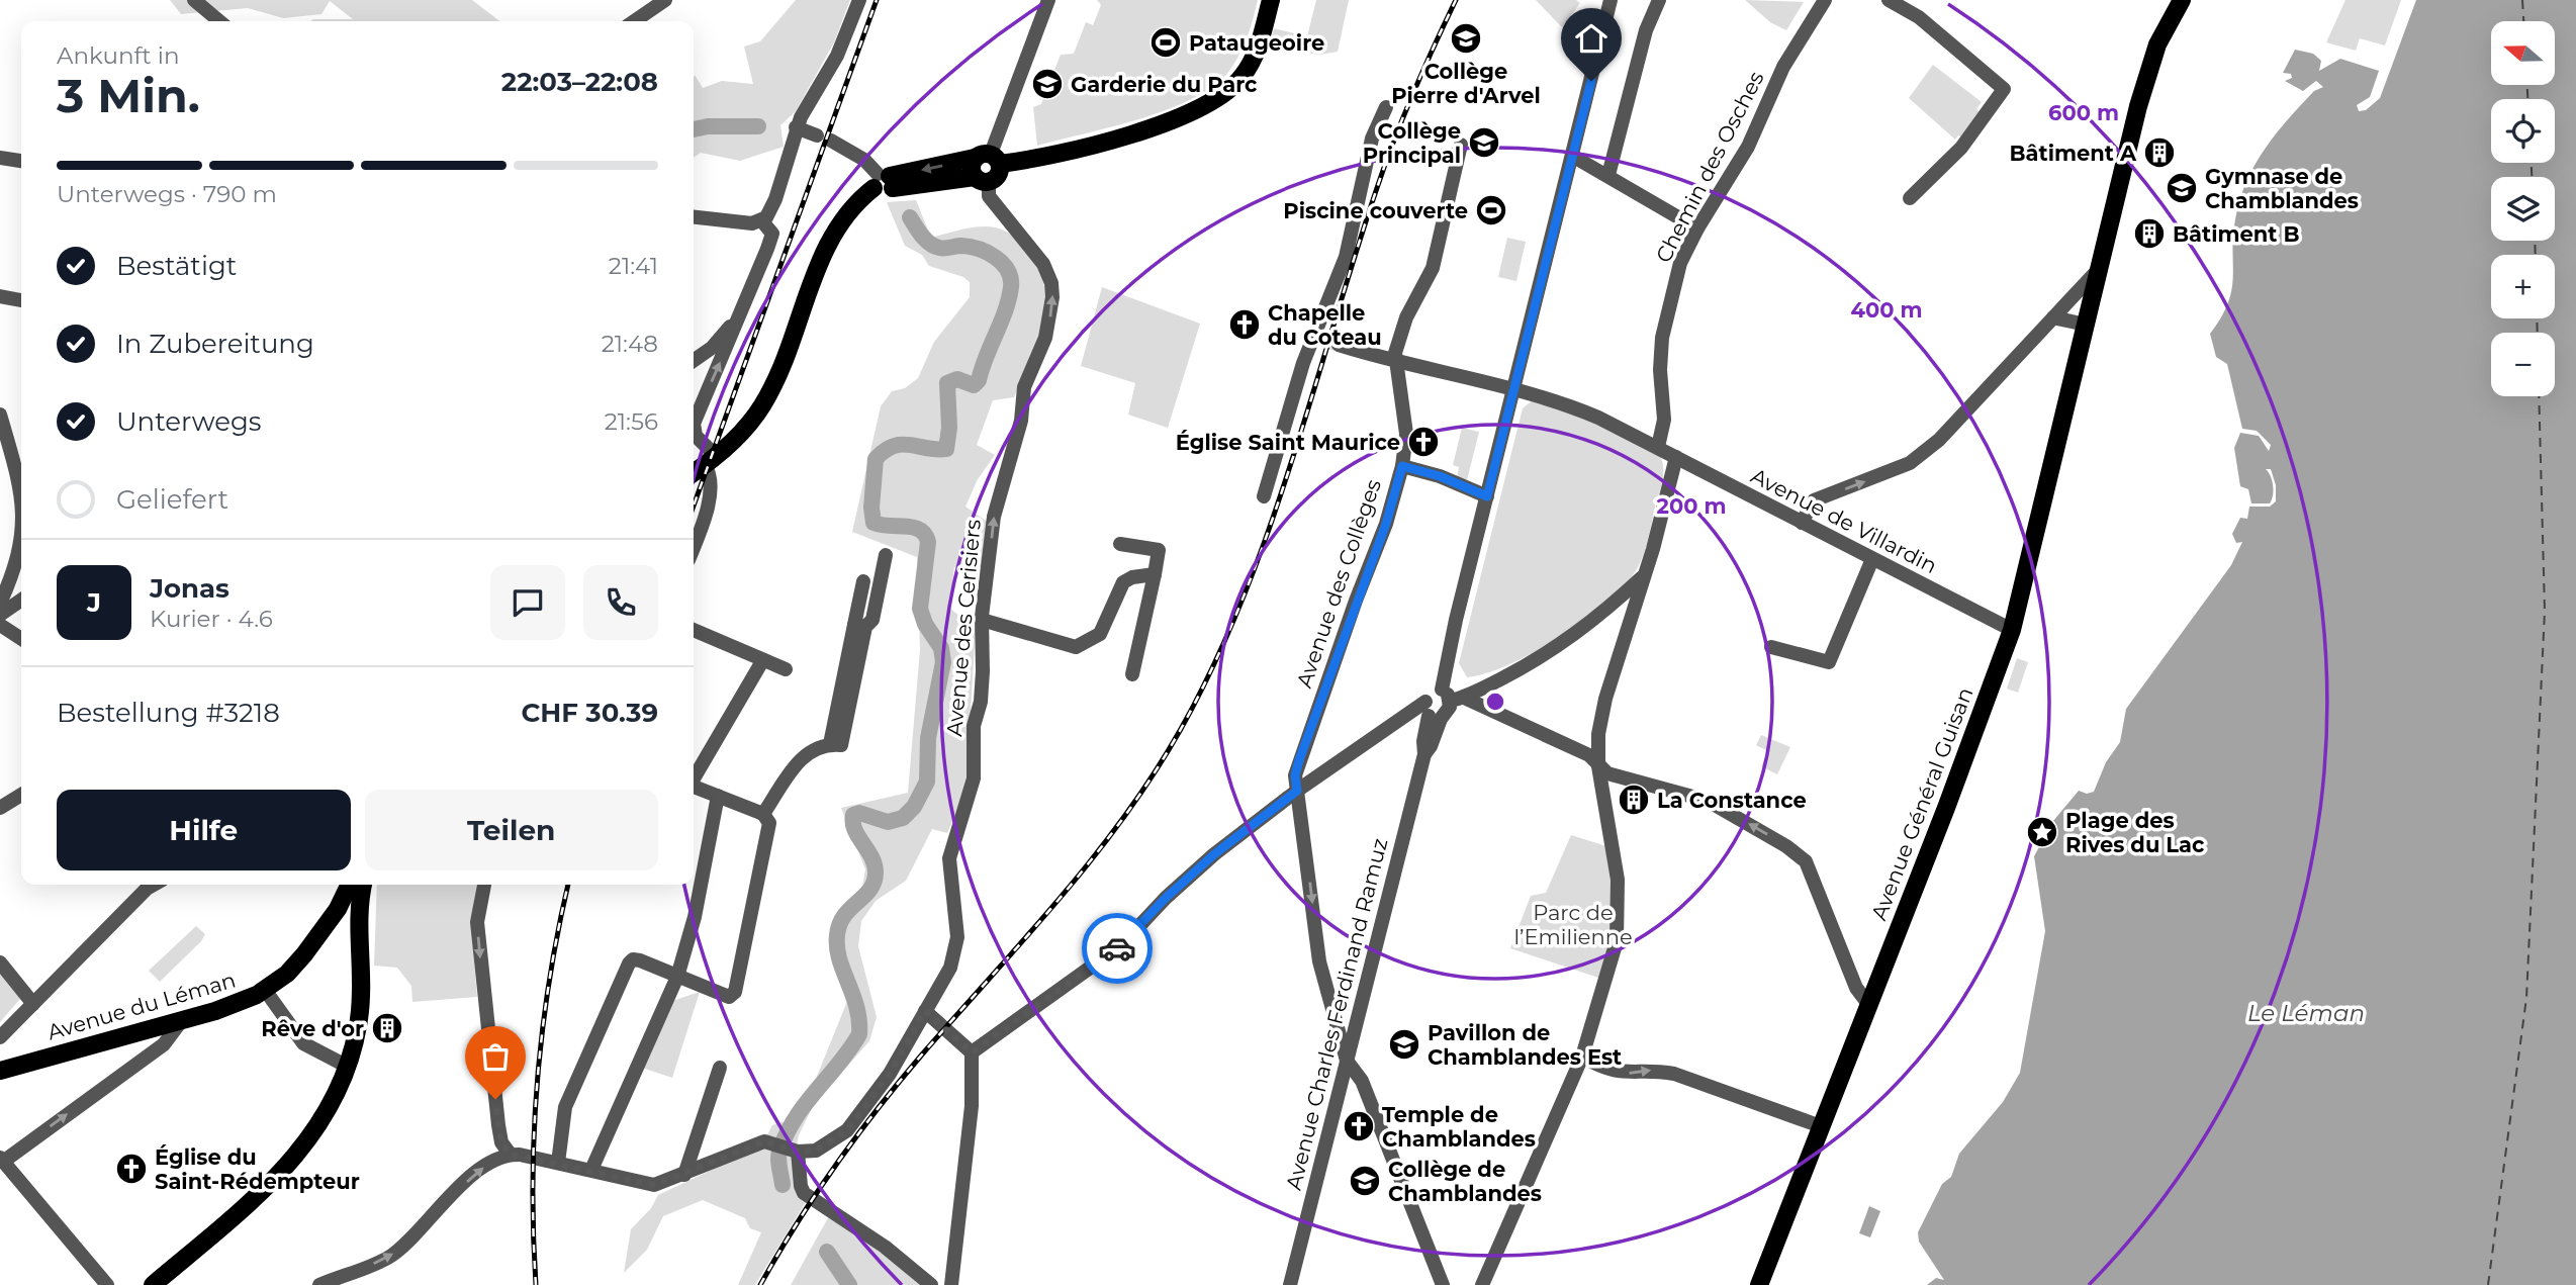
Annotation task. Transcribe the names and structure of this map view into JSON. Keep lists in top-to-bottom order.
{
  "streets": {
    "main road": ["Avenue Général Guisan", "Avenue du Léman"],
    "street": [
      "Chemin des Osches",
      "Avenue de Villardin",
      "Avenue des Collèges",
      "Avenue des Cerisiers",
      "Avenue Charles Ferdinand Ramuz"
    ]
  },
  "crossings": [
    ["Chemin des Osches", "Avenue de Villardin"],
    ["Avenue de Villardin", "Avenue des Collèges"],
    ["Avenue de Villardin", "Avenue Général Guisan"],
    ["Avenue des Collèges", "Avenue Charles Ferdinand Ramuz"]
  ],
  "one_way": ["Avenue des Cerisiers"],
  "water": ["Le Léman"],
  "parks": ["Parc de l’Emilienne"],
  "places": {
    "school or university": [
      "Collège Pierre d'Arvel",
      "Garderie du Parc",
      "Collège Principal",
      "Gymnase de Chamblandes",
      "Pavillon de Chamblandes Est",
      "Collège de Chamblandes"
    ],
    "sports": ["Pataugeoire", "Piscine couverte"],
    "building": [
      "Bâtiment A",
      "Bâtiment B",
      "La Constance",
      "Rêve d'or"
    ],
    "church": [
      "Chapelle du Coteau",
      "Église Saint Maurice",
      "Temple de Chamblandes",
      "Église du Saint-Rédempteur"
    ],
    "place": ["Plage des Rives du Lac"]
  },
  "north": "left",
  "page": {
    "map_buttons": ["+", "−"],
    "heading": ["3 Min.", "Ankunft in", "22:03–22:08"],
    "panel": [
      "Jonas",
      "Kurier · 4.6",
      "Bestellung #3218",
      "CHF 30.39"
    ],
    "bar": "Unterwegs · 790 m",
    "list": [
      ["Bestätigt", "21:41"],
      ["In Zubereitung", "21:48"],
      ["Unterwegs", "21:56"],
      "Geliefert"
    ],
    "round": "J",
    "buttons": ["Hilfe", "Teilen"]
  },
  "rings": ["600 m", "400 m", "200 m"]
}
